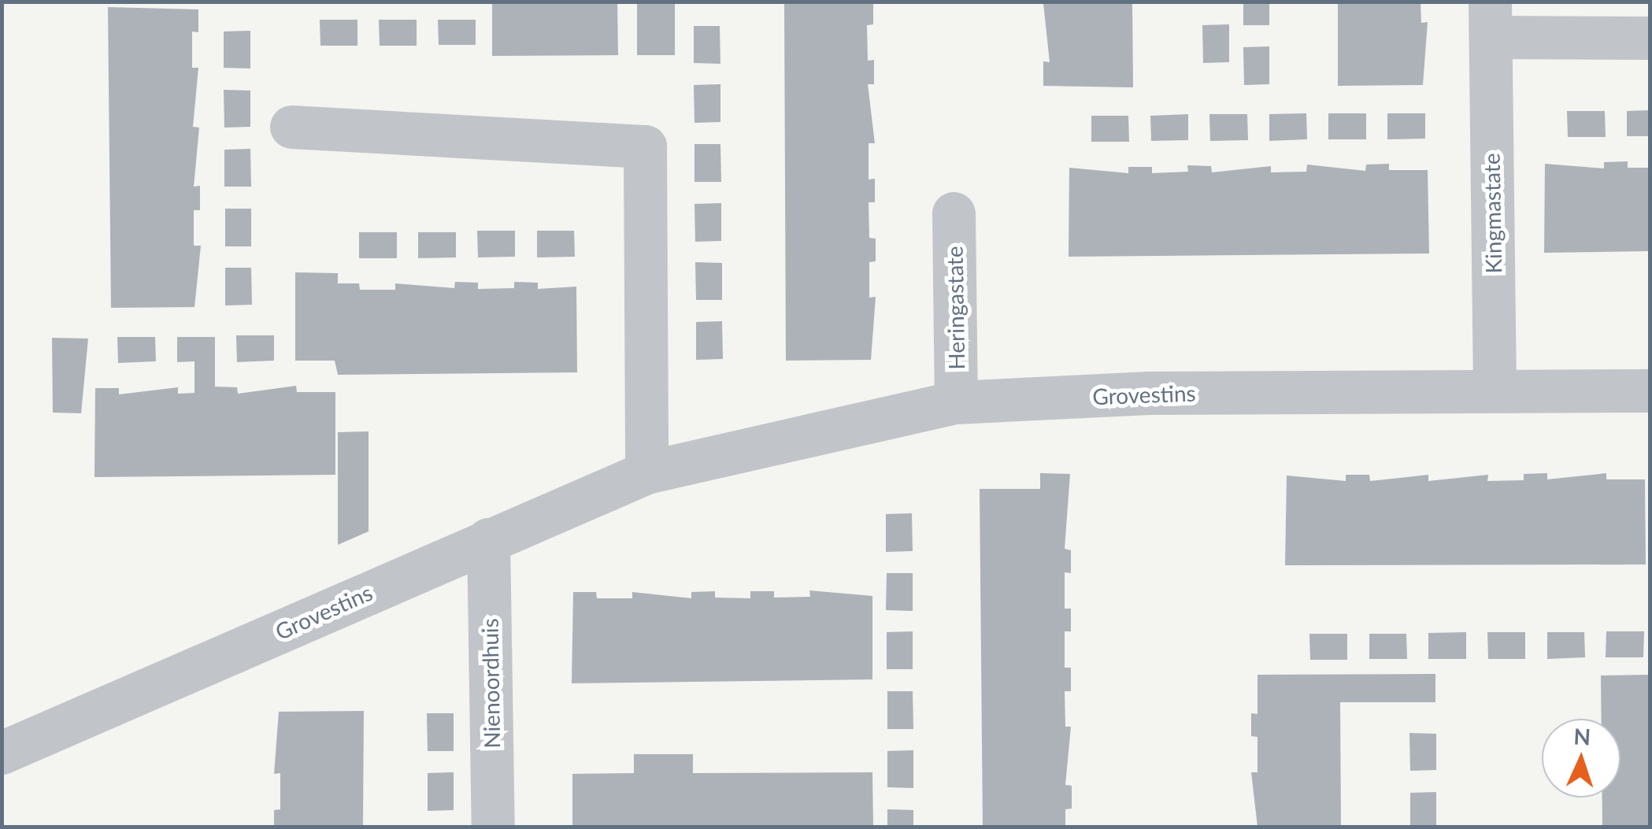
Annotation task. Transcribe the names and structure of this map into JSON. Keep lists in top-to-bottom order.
{
  "streets": {
    "street": [
      "Kingmastate",
      "Heringastate",
      "Grovestins",
      "Nienoordhuis"
    ]
  },
  "crossings": [
    ["Kingmastate", "Grovestins"],
    ["Heringastate", "Grovestins"],
    ["Grovestins", "Nienoordhuis"]
  ],
  "north": "top"
}
